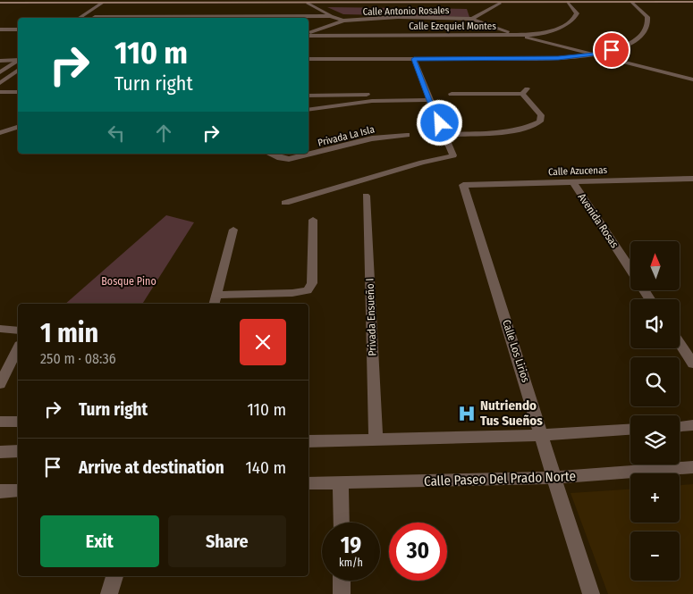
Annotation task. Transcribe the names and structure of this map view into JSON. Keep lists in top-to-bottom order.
{
  "streets": {
    "street": [
      "Calle Antonio Rosales",
      "Calle Ezequiel Montes",
      "Privada La Isla",
      "Calle Azucenas",
      "Avenida Rosas",
      "Privada Ensueño I",
      "Calle Los Lirios",
      "Calle Paseo Del Prado Norte"
    ]
  },
  "crossings": [
    ["Calle Azucenas", "Avenida Rosas"],
    ["Calle Azucenas", "Calle Los Lirios"],
    ["Calle Los Lirios", "Calle Paseo Del Prado Norte"]
  ],
  "parks": ["Bosque Pino"],
  "places": {
    "hospital": ["Nutriendo Tus Sueños"]
  },
  "north": "top",
  "page": {
    "turn": ["110 m", "Turn right"],
    "map_buttons": ["+", "−"],
    "heading": ["1 min", "250 m · 08:36"],
    "list": [
      {
        "name": "Turn right",
        "value": "110 m"
      },
      {
        "name": "Arrive at destination",
        "value": "140 m"
      }
    ],
    "buttons": ["Exit", "Share"],
    "speed": "19 km/h",
    "limit": "30"
  }
}
